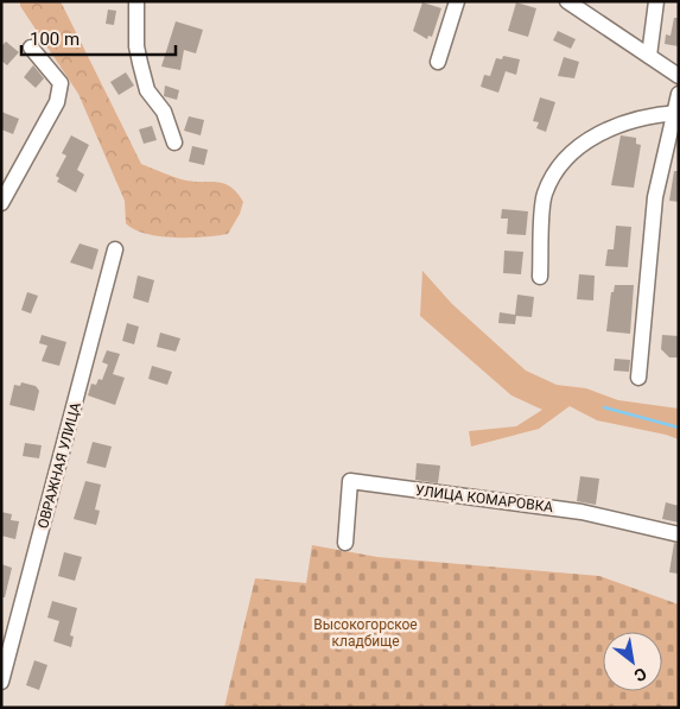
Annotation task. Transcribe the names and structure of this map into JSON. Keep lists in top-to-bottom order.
{
  "streets": {
    "street": ["ОВРАЖНАЯ УЛИЦА", "УЛИЦА КОМАРОВКА"]
  },
  "parks": ["Высокогорское кладбище"],
  "scale_bar": "100 m",
  "north": "bottom right"
}
